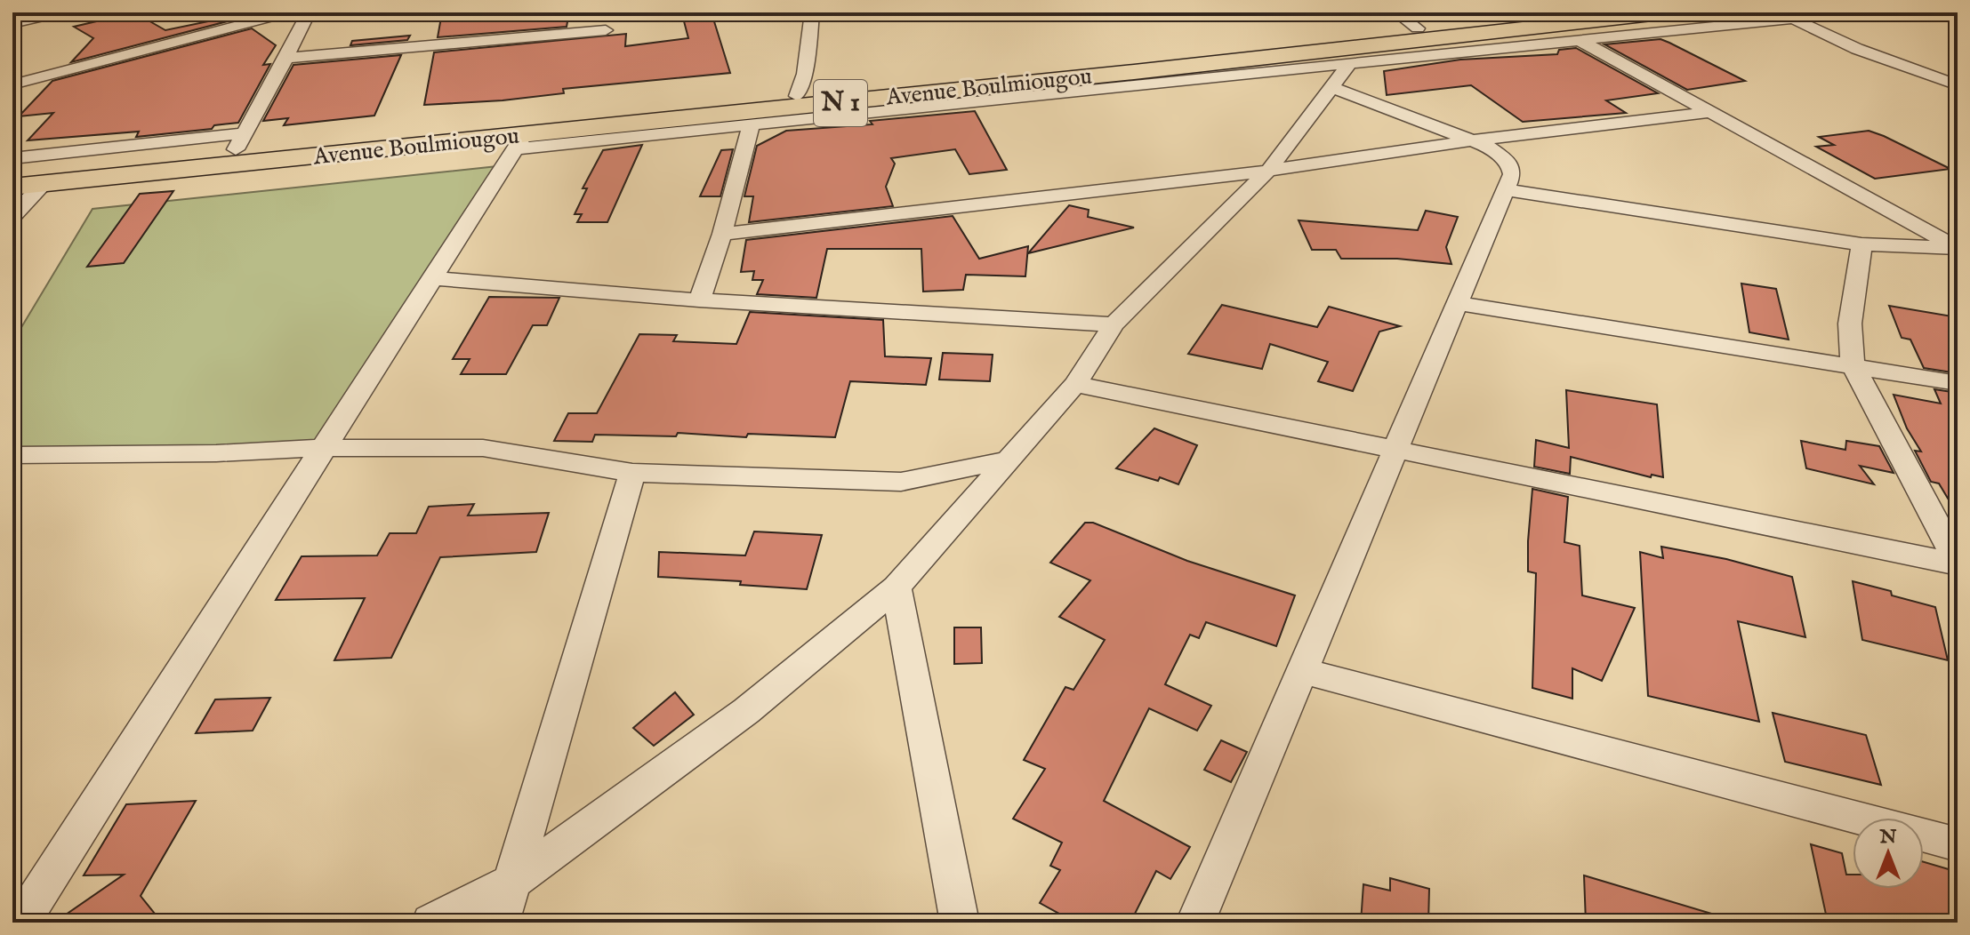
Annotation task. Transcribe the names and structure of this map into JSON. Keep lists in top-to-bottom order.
{
  "streets": {
    "highway": ["Avenue Boulmiougou", "N 1"]
  },
  "north": "top"
}
